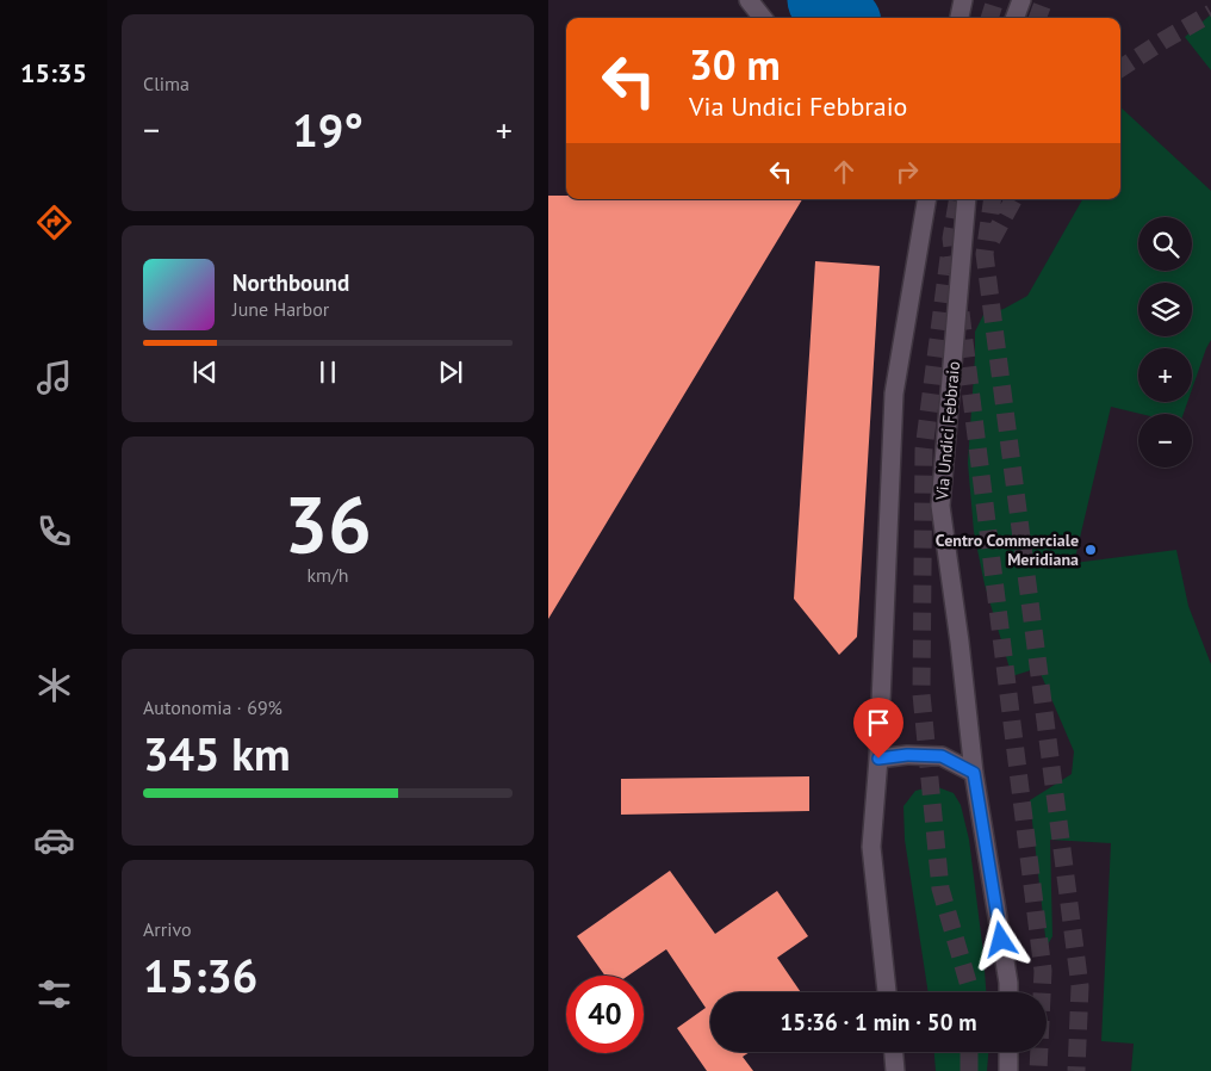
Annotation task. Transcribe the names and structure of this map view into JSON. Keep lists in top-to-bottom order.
{
  "streets": {
    "street": ["Via Undici Febbraio"]
  },
  "places": ["Centro Commerciale Meridiana"],
  "page": {
    "tabs": "15:35",
    "tile": [
      "Clima",
      ["36", "km/h"],
      ["Autonomia · 69%", "345 km"],
      ["Arrivo", "15:36"]
    ],
    "turn": ["30 m", "Via Undici Febbraio"],
    "heat": ["−", "19°", "+"],
    "map_buttons": ["+", "−"],
    "song": ["Northbound", "June Harbor"],
    "limit": "40",
    "trip": "15:36 · 1 min · 50 m"
  }
}
